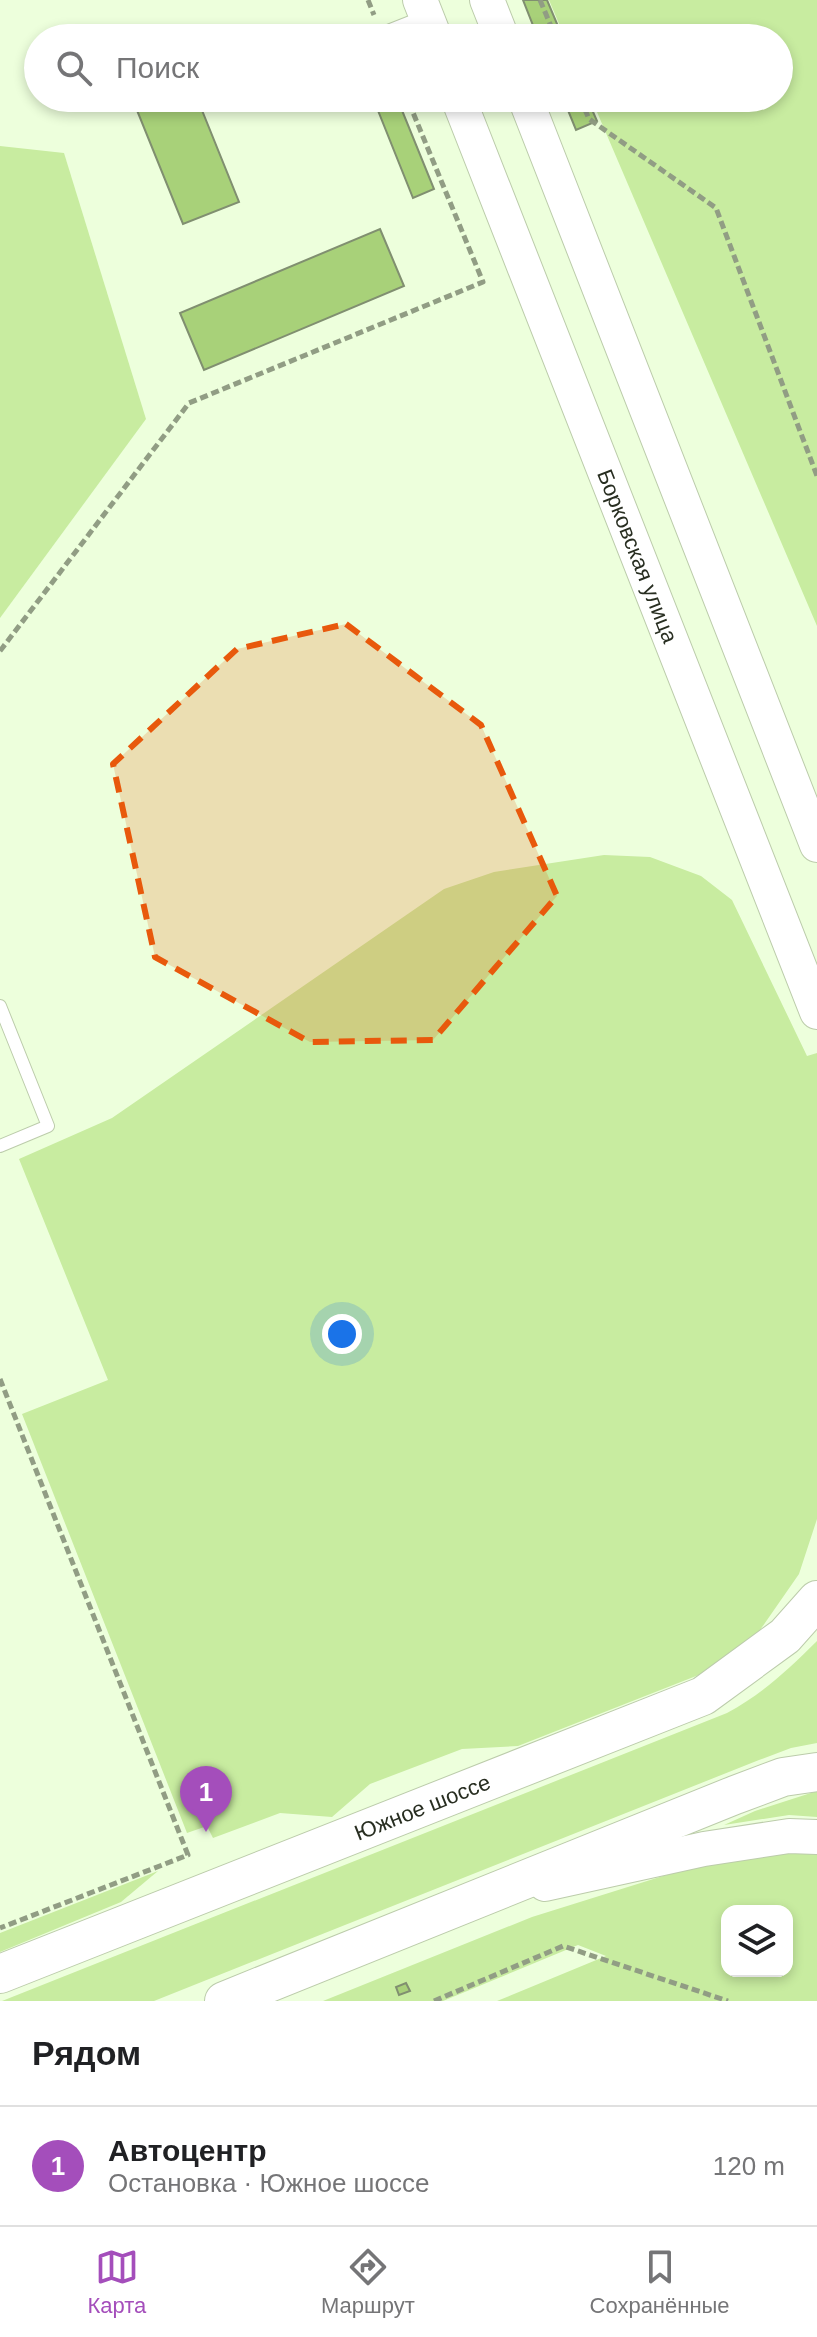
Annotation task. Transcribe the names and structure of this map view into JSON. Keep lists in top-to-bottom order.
{
  "streets": {
    "main road": ["Борковская улица", "Южное шоссе"]
  },
  "page": {
    "search": "Поиск",
    "pins": "1",
    "heading": "Рядом",
    "list": [
      {
        "mark": "1",
        "name": "Автоцентр",
        "note": "Остановка · Южное шоссе",
        "value": "120 m"
      }
    ],
    "nav": ["Карта", "Маршрут", "Сохранённые"]
  }
}
